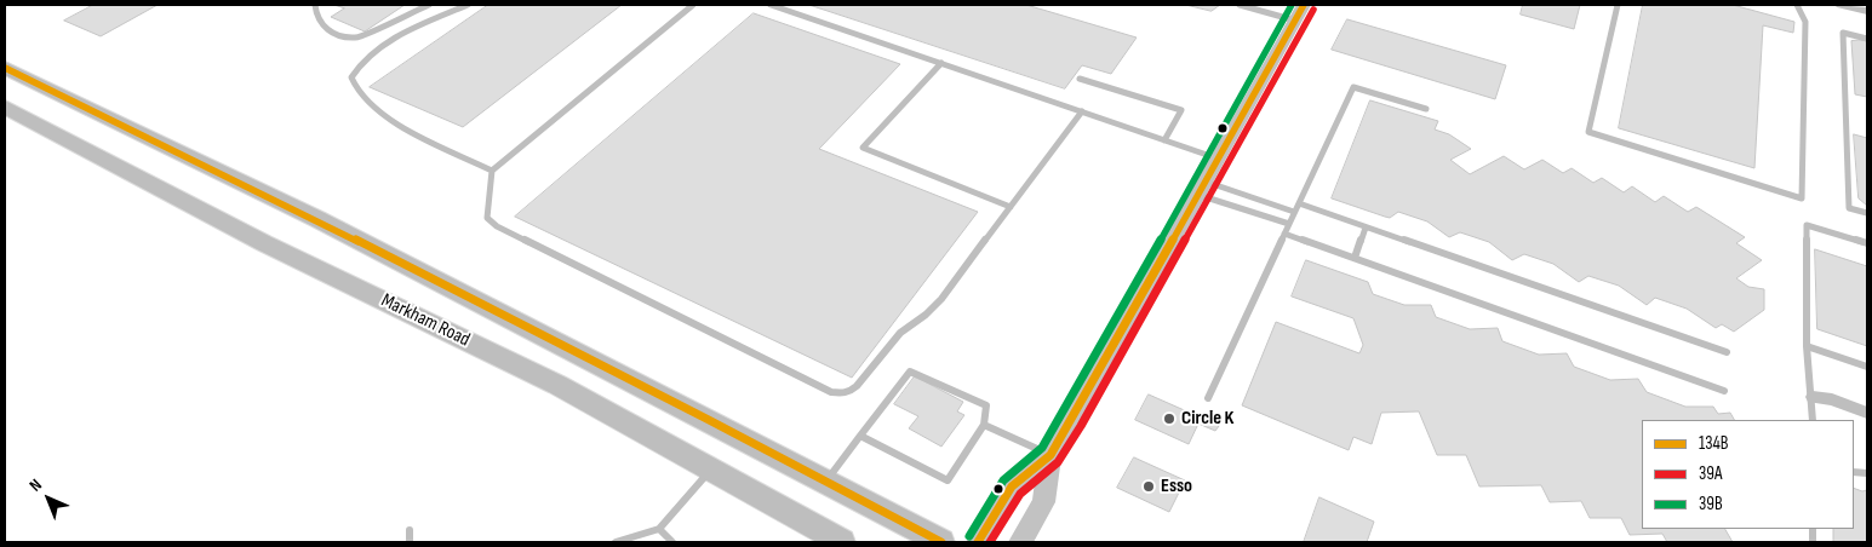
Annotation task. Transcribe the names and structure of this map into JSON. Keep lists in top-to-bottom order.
{
  "streets": {
    "main road": ["Markham Road"]
  },
  "places": ["Circle K", "Esso"],
  "lines": ["transit line 134B", "transit line 39B", "transit line 39A"],
  "legend": ["134B", "39A", "39B"],
  "north": "top left"
}
